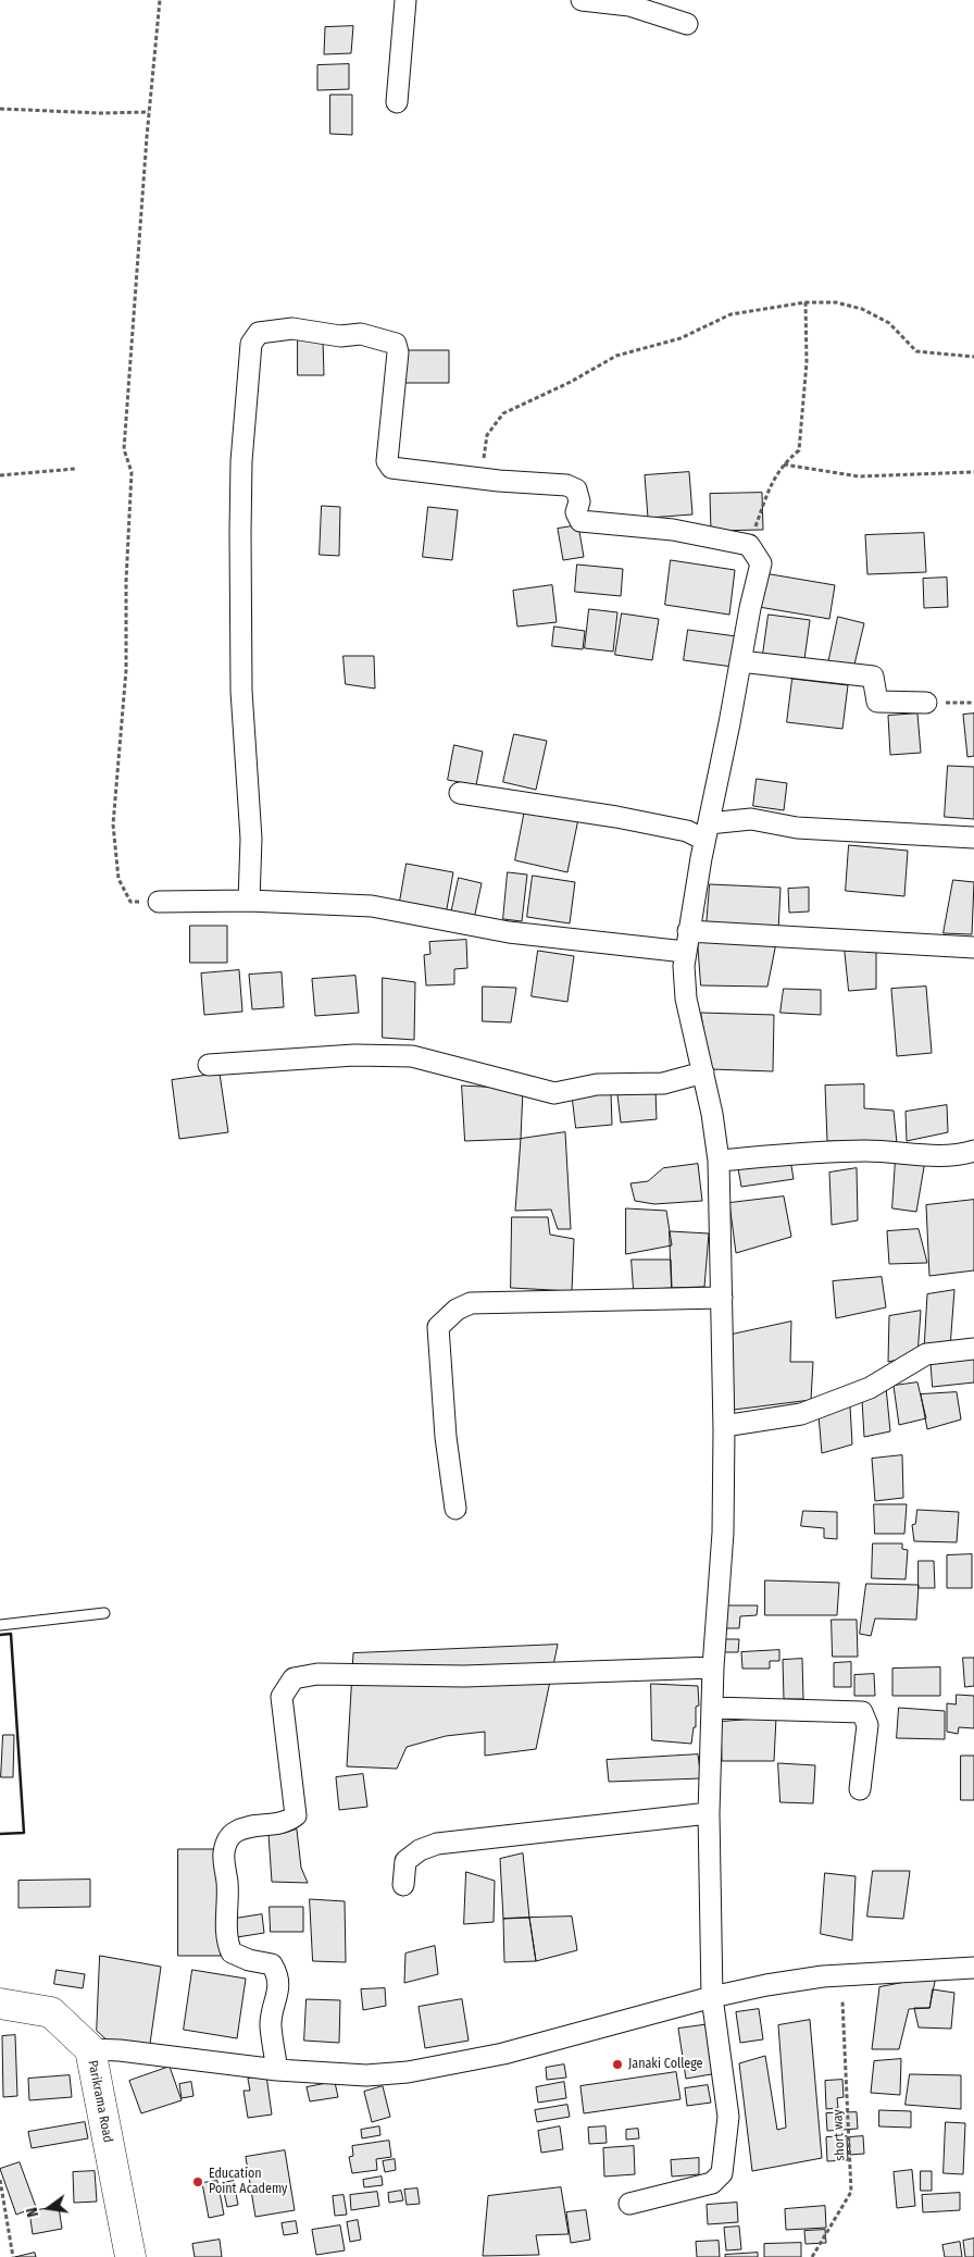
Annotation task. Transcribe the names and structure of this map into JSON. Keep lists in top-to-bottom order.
{
  "streets": {
    "main road": ["Parikrama Road"],
    "path": ["short way"]
  },
  "places": ["Janaki College", "Education Point Academy"],
  "north": "left"
}
